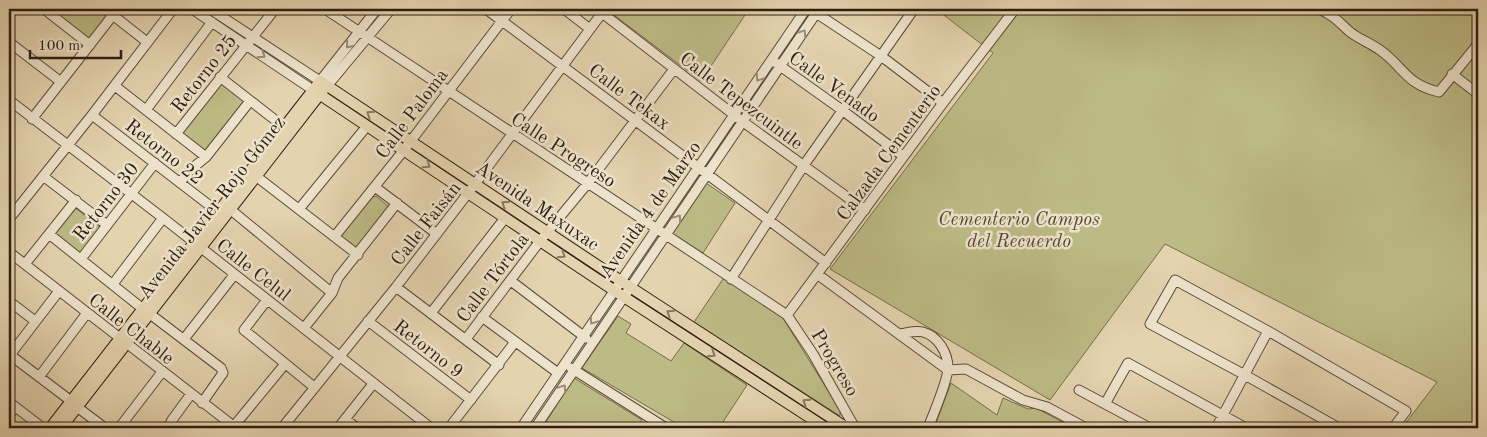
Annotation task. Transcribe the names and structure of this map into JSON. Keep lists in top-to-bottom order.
{
  "streets": {
    "main road": ["Avenida Maxuxac", "Avenida Javier Rojo Gómez"],
    "street": [
      "Retorno 25",
      "Calle Venado",
      "Calle Tekax",
      "Calle Tepezcuintle",
      "Calle Paloma",
      "Calle Progreso",
      "Retorno 22",
      "Calzada Cementerio",
      "Retorno 30",
      "Avenida 4 de Marzo",
      "Calle Faisán",
      "Calle Celul",
      "Calle Tórtola",
      "Calle Chable",
      "Retorno 9",
      "Progreso"
    ]
  },
  "crossings": [
    ["Retorno 25", "Avenida Maxuxac"],
    ["Calle Venado", "Calzada Cementerio"],
    ["Calle Venado", "Avenida 4 de Marzo"],
    ["Calle Tekax", "Calle Paloma"],
    ["Calle Tekax", "Calzada Cementerio"],
    ["Calle Tekax", "Avenida 4 de Marzo"],
    ["Calle Tekax", "Calle Faisán"],
    ["Calle Tekax", "Calle Tórtola"],
    ["Calle Tepezcuintle", "Calzada Cementerio"],
    ["Calle Tepezcuintle", "Avenida 4 de Marzo"],
    ["Calle Tepezcuintle", "Calle Faisán"],
    ["Calle Tepezcuintle", "Calle Tórtola"],
    ["Calle Paloma", "Calle Progreso"],
    ["Calle Paloma", "Avenida Maxuxac"],
    ["Calle Progreso", "Calzada Cementerio"],
    ["Calle Progreso", "Avenida Javier Rojo Gómez"],
    ["Calle Progreso", "Avenida 4 de Marzo"],
    ["Calle Progreso", "Calle Faisán"],
    ["Calle Progreso", "Calle Tórtola"],
    ["Calle Progreso", "Progreso"],
    ["Retorno 22", "Retorno 30"],
    ["Retorno 22", "Avenida Javier Rojo Gómez"],
    ["Calzada Cementerio", "Progreso"],
    ["Retorno 30", "Calle Celul"],
    ["Avenida Maxuxac", "Avenida Javier Rojo Gómez"],
    ["Avenida Maxuxac", "Avenida 4 de Marzo"],
    ["Avenida Maxuxac", "Calle Faisán"],
    ["Avenida Maxuxac", "Calle Tórtola"],
    ["Avenida Javier Rojo Gómez", "Calle Celul"],
    ["Avenida Javier Rojo Gómez", "Calle Chable"],
    ["Calle Faisán", "Calle Celul"],
    ["Calle Faisán", "Retorno 9"]
  ],
  "parks": ["Cementerio Campos del Recuerdo"],
  "scale_bar": "100 m"
}
